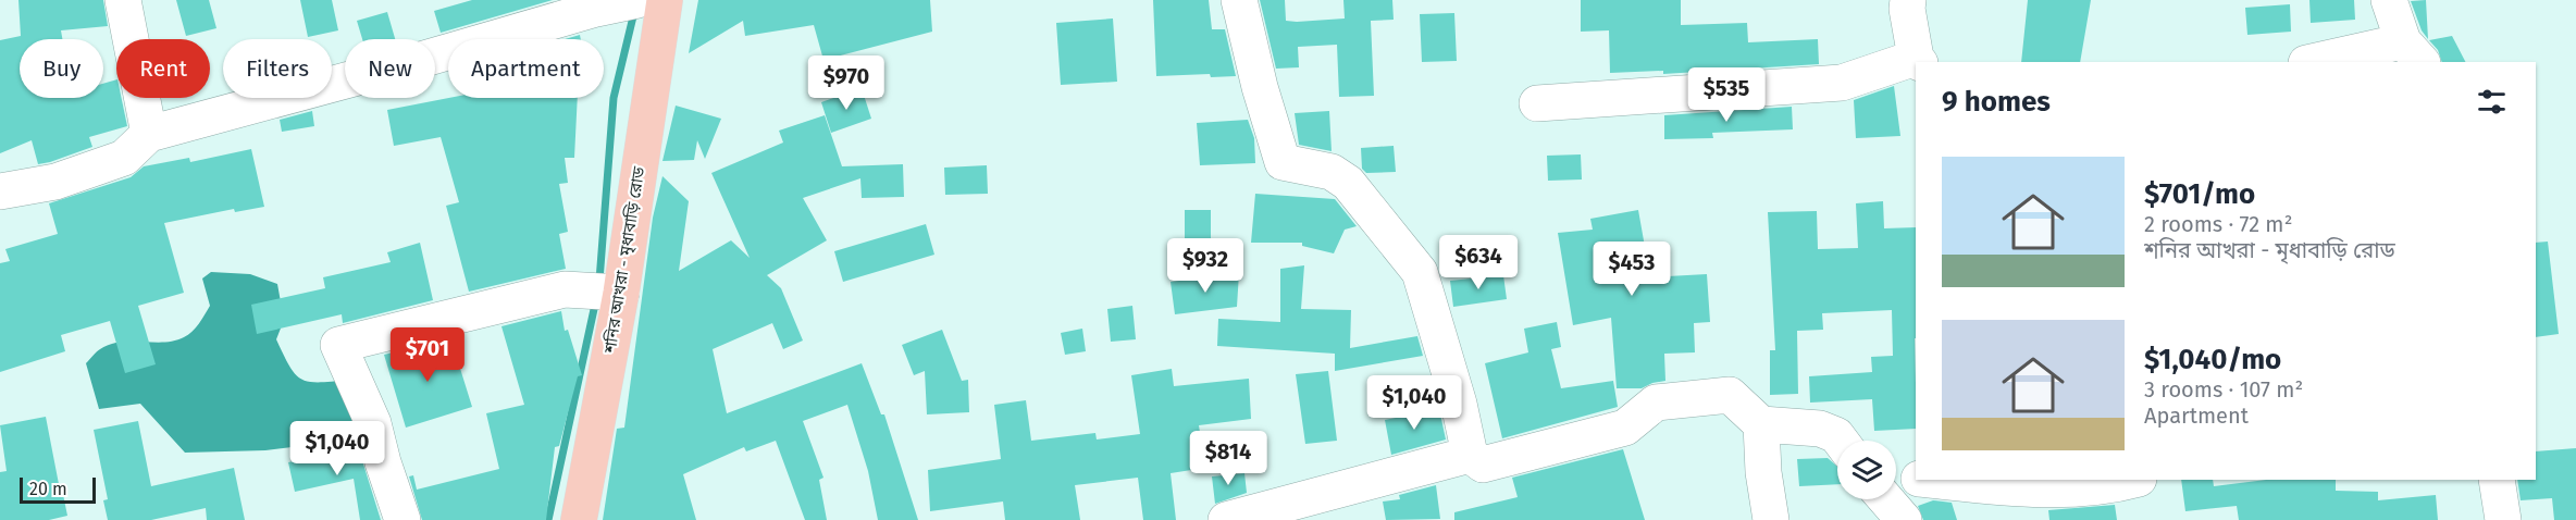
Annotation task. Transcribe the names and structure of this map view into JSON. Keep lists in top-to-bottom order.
{
  "streets": {
    "main road": ["শনির আখরা - মৃধাবাড়ি রোড"]
  },
  "scale_bar": "20 m",
  "page": {
    "chip": [
      "Buy",
      "Rent",
      "Filters",
      "New",
      "Apartment"
    ],
    "price": [
      "$970",
      "$535",
      "$634",
      "$932",
      "$453",
      "$701",
      "$1,040",
      "$1,040",
      "$814"
    ],
    "heading": "9 homes",
    "list": [
      {
        "name": "$701/mo",
        "note": "2 rooms · 72 m² · শনির আখরা - মৃধাবাড়ি রোড"
      },
      {
        "name": "$1,040/mo",
        "note": "3 rooms · 107 m² · Apartment"
      }
    ],
    "scale": "20 m"
  }
}
